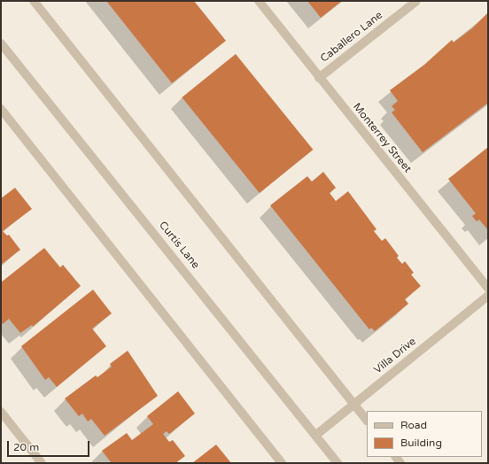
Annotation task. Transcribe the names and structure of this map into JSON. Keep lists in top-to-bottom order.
{
  "streets": {
    "street": [
      "Caballero Lane",
      "Monterrey Street",
      "Curtis Lane",
      "Villa Drive"
    ]
  },
  "crossings": [
    ["Caballero Lane", "Monterrey Street"],
    ["Curtis Lane", "Villa Drive"]
  ],
  "legend": ["Road", "Building"],
  "scale_bar": "20 m"
}
